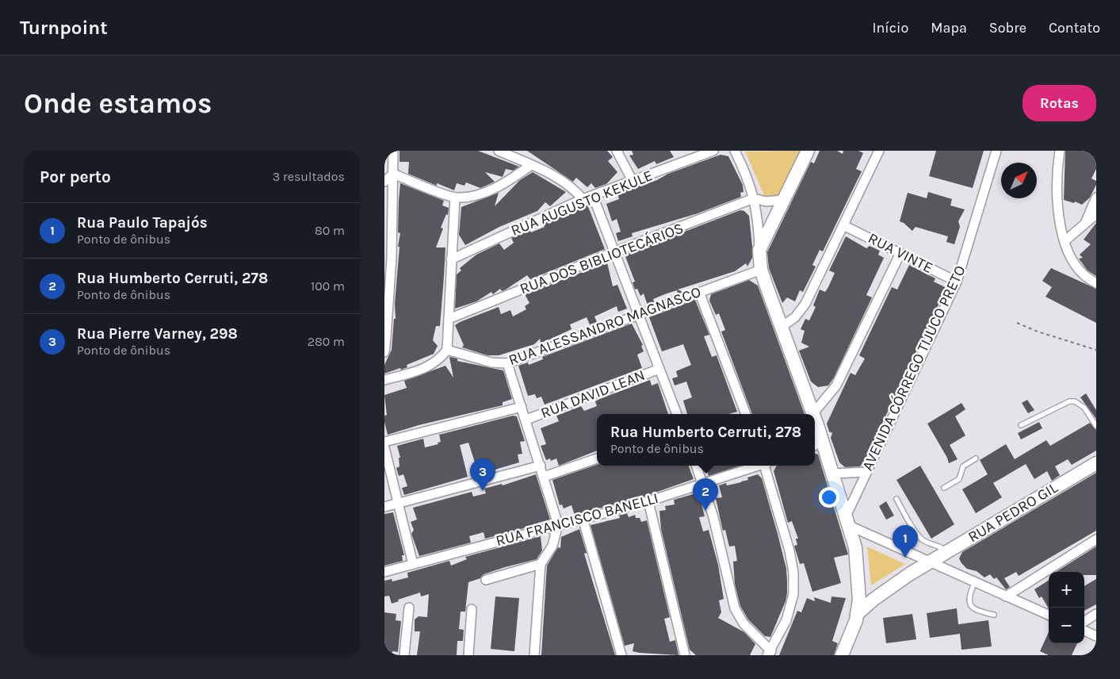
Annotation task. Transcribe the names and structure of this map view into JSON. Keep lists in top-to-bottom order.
{
  "streets": {
    "street": [
      "RUA AUGUSTO KEKULE",
      "RUA VINTE",
      "RUA DOS BIBLIOTECÁRIOS",
      "RUA ALESSANDRO MAGNASCO",
      "AVENIDA CÓRREGO TIJUCO PRETO",
      "RUA DAVID LEAN",
      "RUA PEDRO GIL",
      "RUA FRANCISCO BANELLI"
    ]
  },
  "crossings": [
    ["RUA VINTE", "AVENIDA CÓRREGO TIJUCO PRETO"]
  ],
  "north": "top right",
  "page": {
    "header": "Turnpoint",
    "nav": [
      "Início",
      "Mapa",
      "Sobre",
      "Contato"
    ],
    "buttons": "Rotas",
    "title": "Onde estamos",
    "heading": ["Por perto", "3 resultados"],
    "list": [
      {
        "mark": "1",
        "name": "Rua Paulo Tapajós",
        "note": "Ponto de ônibus",
        "value": "80 m"
      },
      {
        "mark": "2",
        "name": "Rua Humberto Cerruti, 278",
        "note": "Ponto de ônibus",
        "value": "100 m"
      },
      {
        "mark": "3",
        "name": "Rua Pierre Varney, 298",
        "note": "Ponto de ônibus",
        "value": "280 m"
      }
    ],
    "popup": ["Rua Humberto Cerruti, 278", "Ponto de ônibus"],
    "pins": ["3", "2", "1"],
    "map_buttons": ["+", "−"]
  }
}
